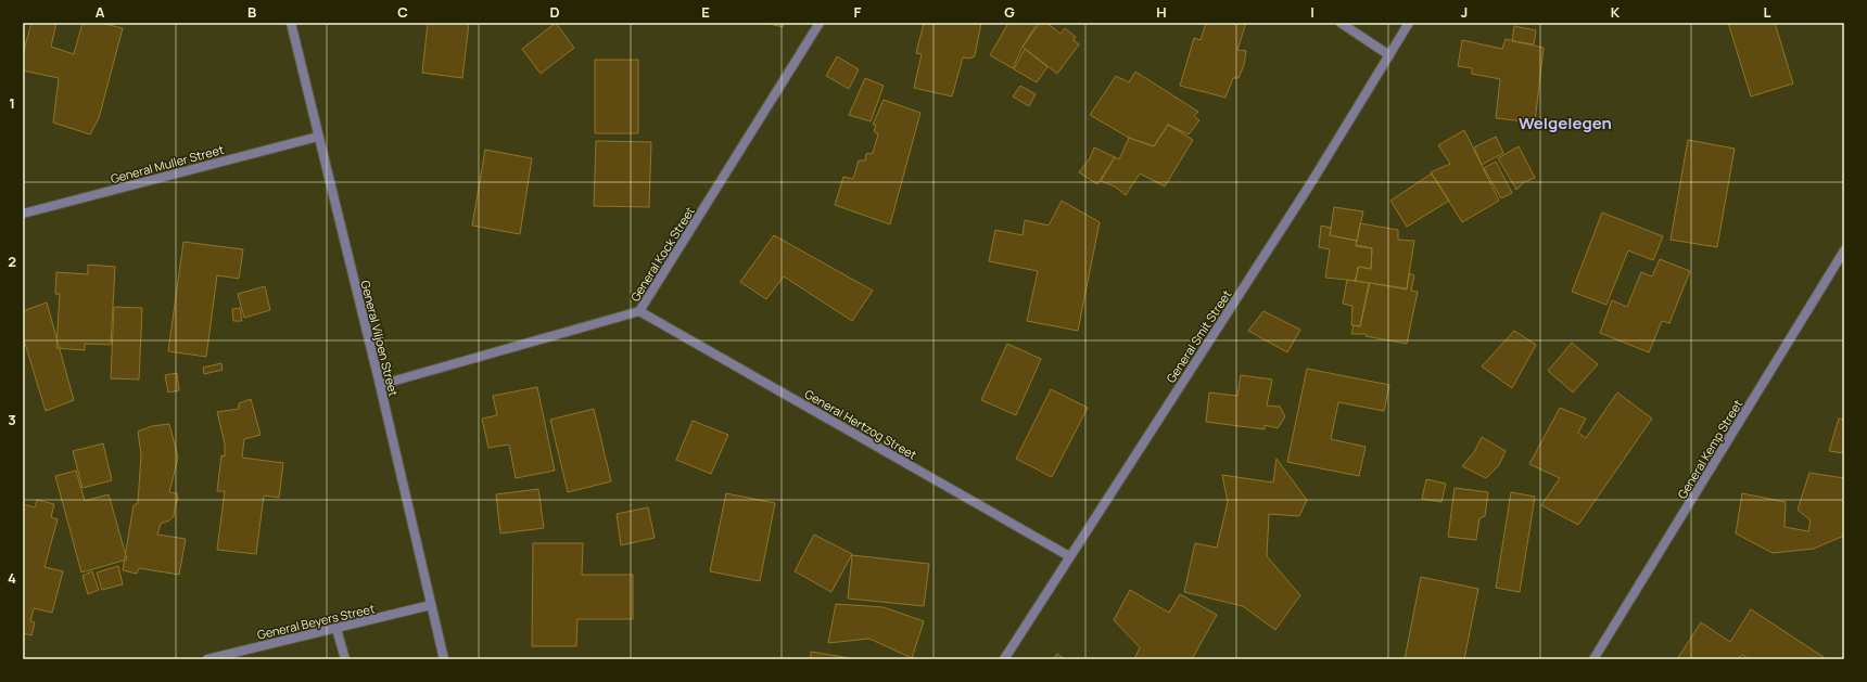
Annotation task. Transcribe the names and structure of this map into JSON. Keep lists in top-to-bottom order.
{
  "streets": {
    "street": [
      "General Muller Street",
      "General Kock Street",
      "General Smit Street",
      "General Viljoen Street",
      "General Hertzog Street",
      "General Kemp Street",
      "General Beyers Street"
    ]
  },
  "crossings": [
    ["General Muller Street", "General Viljoen Street"],
    ["General Kock Street", "General Viljoen Street"],
    ["General Kock Street", "General Hertzog Street"],
    ["General Smit Street", "General Hertzog Street"],
    ["General Viljoen Street", "General Beyers Street"]
  ],
  "districts": ["Welgelegen"],
  "grid": {
    "columns": [
      "A",
      "B",
      "C",
      "D",
      "E",
      "F",
      "G",
      "H",
      "I",
      "J",
      "K",
      "L"
    ],
    "rows": [
      "1",
      "2",
      "3",
      "4"
    ]
  }
}
